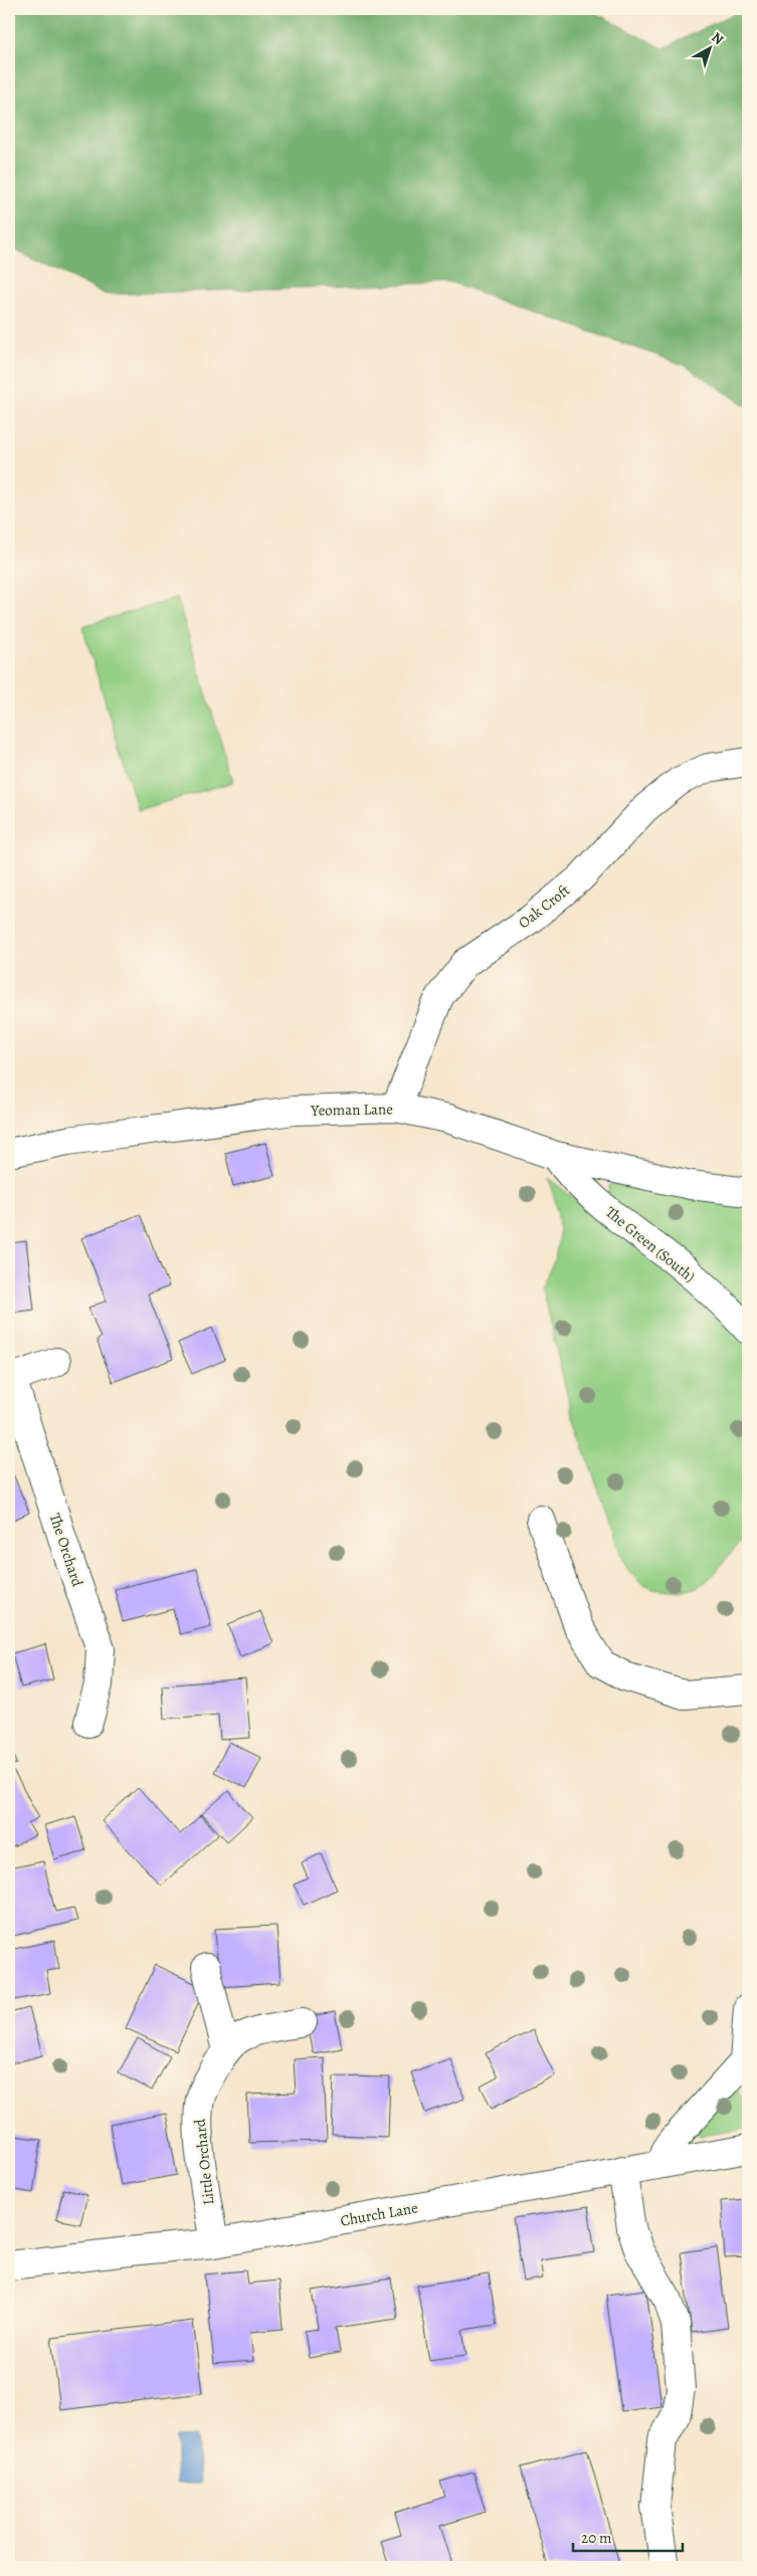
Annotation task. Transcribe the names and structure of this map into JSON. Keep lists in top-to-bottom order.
{
  "streets": {
    "street": [
      "Oak Croft",
      "Yeoman Lane",
      "The Green (South)",
      "The Orchard",
      "Little Orchard",
      "Church Lane"
    ]
  },
  "crossings": [
    ["Oak Croft", "Yeoman Lane"],
    ["Yeoman Lane", "The Green (South)"],
    ["Little Orchard", "Church Lane"]
  ],
  "scale_bar": "20 m",
  "north": "top right"
}
